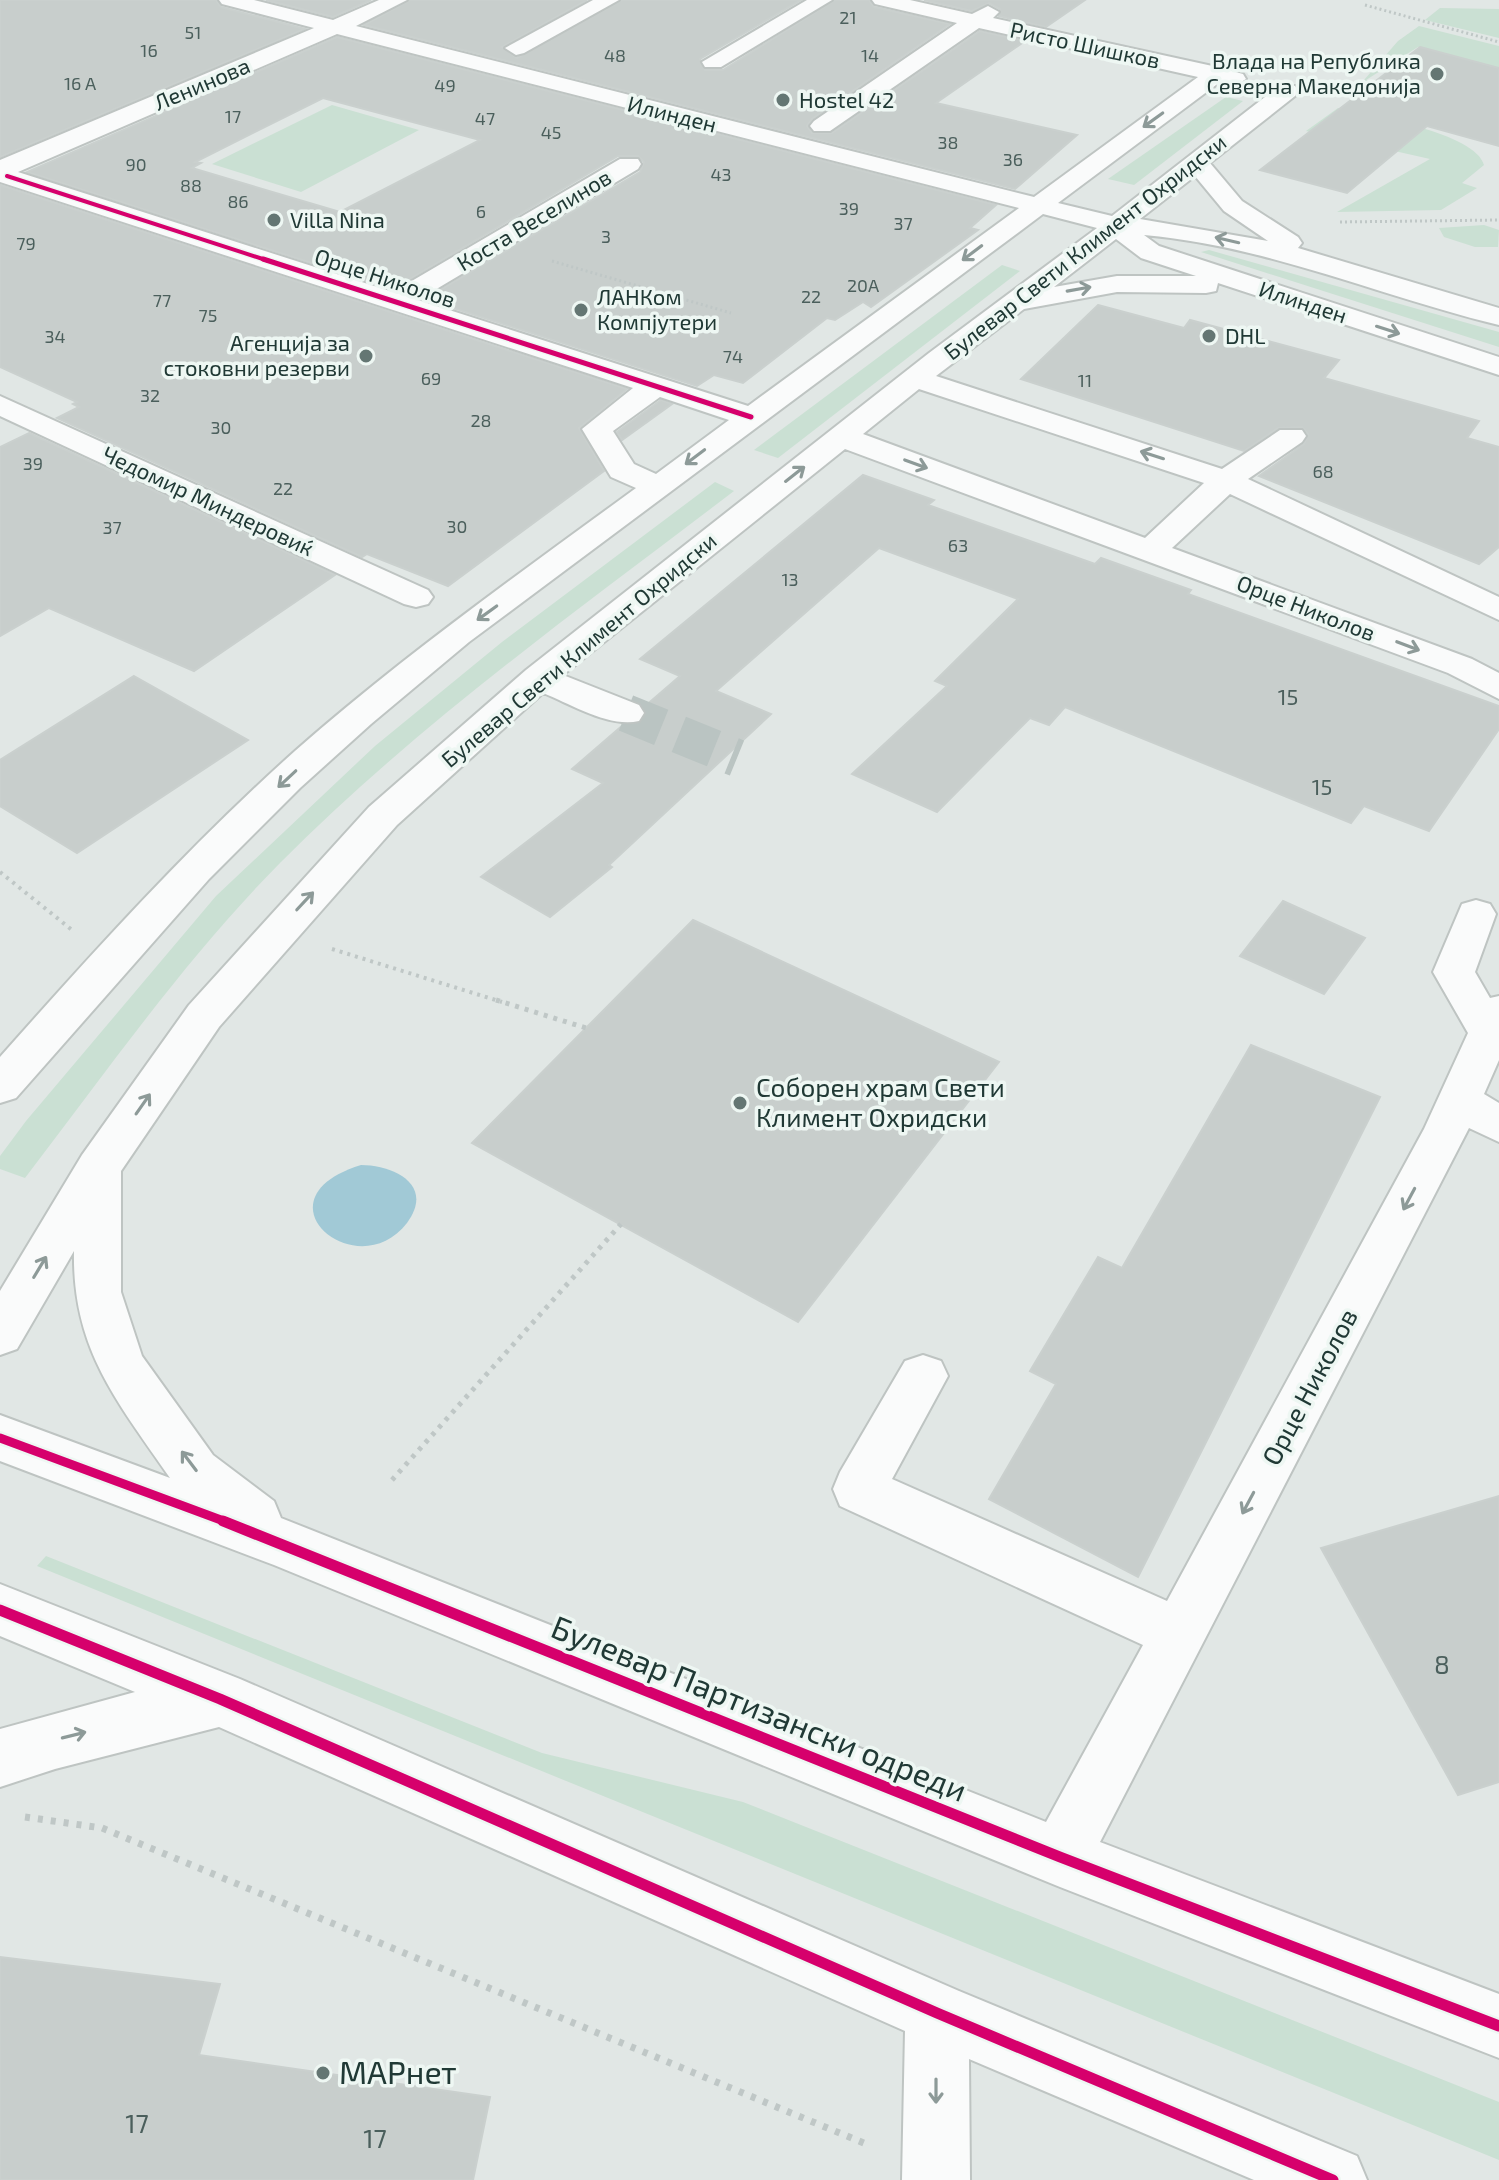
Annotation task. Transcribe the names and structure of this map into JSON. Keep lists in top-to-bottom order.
{
  "streets": {
    "street": [
      "Ристо Шишков",
      "Ленинова",
      "Илинден",
      "Коста Веселинов",
      "Булевар Свети Климент Охридски",
      "Орце Николов",
      "Чедомир Миндеровиќ",
      "Булевар Партизански одреди"
    ]
  },
  "crossings": [
    ["Ристо Шишков", "Булевар Свети Климент Охридски"],
    ["Ленинова", "Илинден"],
    ["Ленинова", "Орце Николов"],
    ["Илинден", "Булевар Свети Климент Охридски"],
    ["Коста Веселинов", "Орце Николов"],
    ["Булевар Свети Климент Охридски", "Орце Николов"],
    ["Орце Николов", "Булевар Партизански одреди"]
  ],
  "places": [
    "Влада на Република Северна Македонија",
    "Hostel 42",
    "Villa Nina",
    "ЛАНКом Компјутери",
    "DHL",
    "Агенција за стоковни резерви",
    "Соборен храм Свети Климент Охридски",
    "МАРнет"
  ],
  "house_numbers": [
    "21",
    "51",
    "16",
    "48",
    "14",
    "16 A",
    "49",
    "17",
    "47",
    "45",
    "38",
    "36",
    "90",
    "43",
    "88",
    "86",
    "39",
    "6",
    "37",
    "3",
    "79",
    "20A",
    "22",
    "77",
    "75",
    "34",
    "74",
    "69",
    "11",
    "32",
    "28",
    "30",
    "39",
    "68",
    "22",
    "30",
    "37",
    "63",
    "13",
    "15",
    "15",
    "8",
    "17",
    "17"
  ]
}
